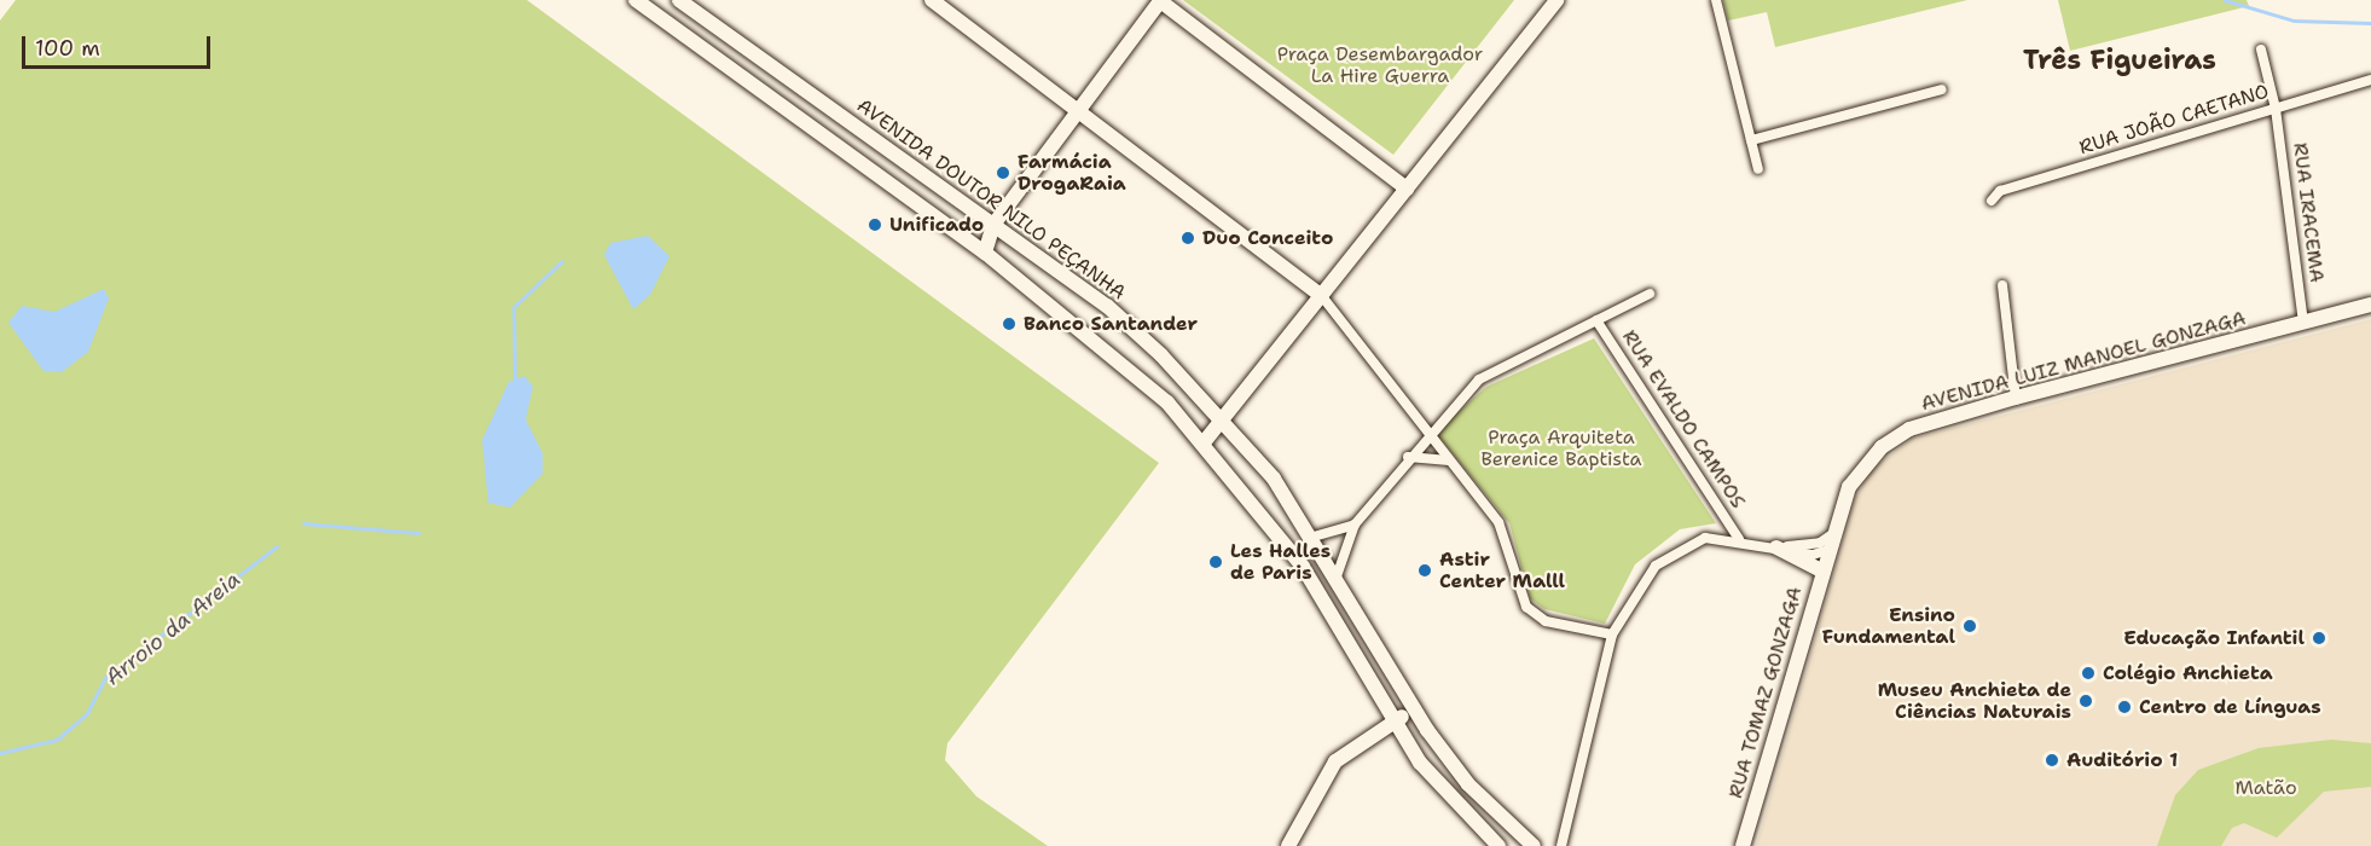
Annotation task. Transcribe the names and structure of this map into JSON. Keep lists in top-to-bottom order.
{
  "streets": {
    "street": [
      "RUA JOÃO CAETANO",
      "AVENIDA DOUTOR NILO PEÇANHA",
      "RUA IRACEMA",
      "AVENIDA LUIZ MANOEL GONZAGA",
      "RUA EVALDO CAMPOS",
      "RUA TOMAZ GONZAGA"
    ]
  },
  "crossings": [
    ["RUA JOÃO CAETANO", "RUA IRACEMA"],
    ["RUA IRACEMA", "AVENIDA LUIZ MANOEL GONZAGA"],
    ["AVENIDA LUIZ MANOEL GONZAGA", "RUA TOMAZ GONZAGA"]
  ],
  "districts": ["Três Figueiras"],
  "water": ["Arroio da Areia"],
  "parks": ["Praça Desembargador La Hire Guerra", "Praça Arquiteta Berenice Baptista", "Matão"],
  "places": [
    "Farmácia DrogaRaia",
    "Unificado",
    "Duo Conceito",
    "Banco Santander",
    "Les Halles de Paris",
    "Astir Center Malll",
    "Ensino Fundamental",
    "Educação Infantil",
    "Colégio Anchieta",
    "Museu Anchieta de Ciências Naturais",
    "Centro de Línguas",
    "Auditório 1"
  ],
  "scale_bar": "100 m"
}
